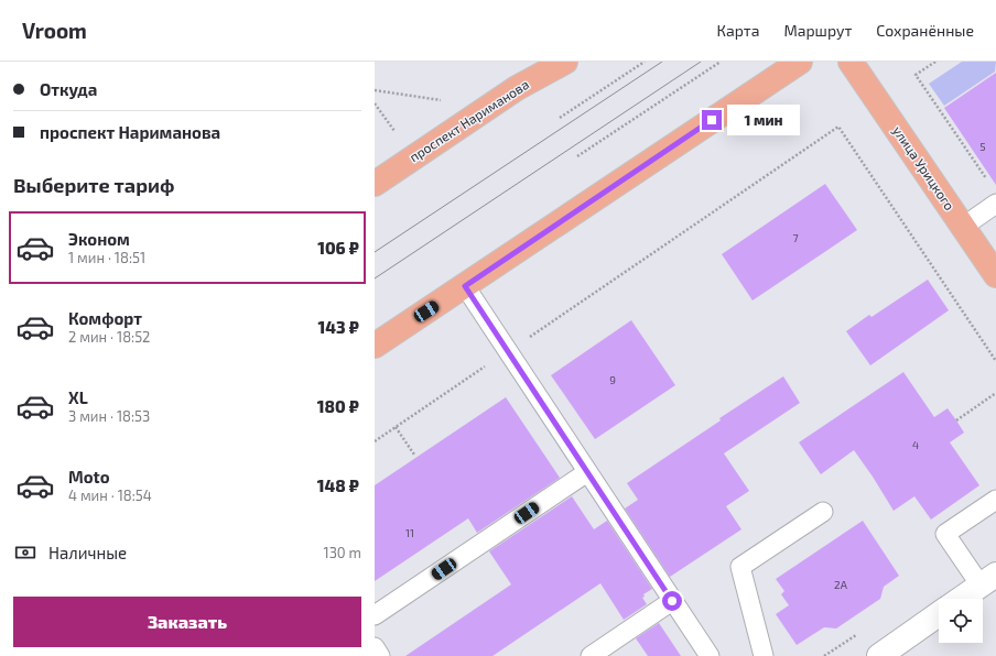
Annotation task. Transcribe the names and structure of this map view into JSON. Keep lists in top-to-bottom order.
{
  "streets": {
    "main road": ["проспект Нариманова", "улица Урицкого"]
  },
  "house_numbers": [
    "5",
    "7",
    "9",
    "4",
    "11",
    "2А"
  ],
  "page": {
    "header": "Vroom",
    "nav": ["Карта", "Маршрут", "Сохранённые"],
    "banner": ["Откуда", "проспект Нариманова"],
    "bubble": "1 мин",
    "heading": "Выберите тариф",
    "list": [
      {
        "name": "Эконом",
        "note": "1 мин · 18:51",
        "value": "106 ₽"
      },
      {
        "name": "Комфорт",
        "note": "2 мин · 18:52",
        "value": "143 ₽"
      },
      {
        "name": "XL",
        "note": "3 мин · 18:53",
        "value": "180 ₽"
      },
      {
        "name": "Moto",
        "note": "4 мин · 18:54",
        "value": "148 ₽"
      }
    ],
    "pay": ["Наличные", "130 m"],
    "buttons": "Заказать"
  }
}
